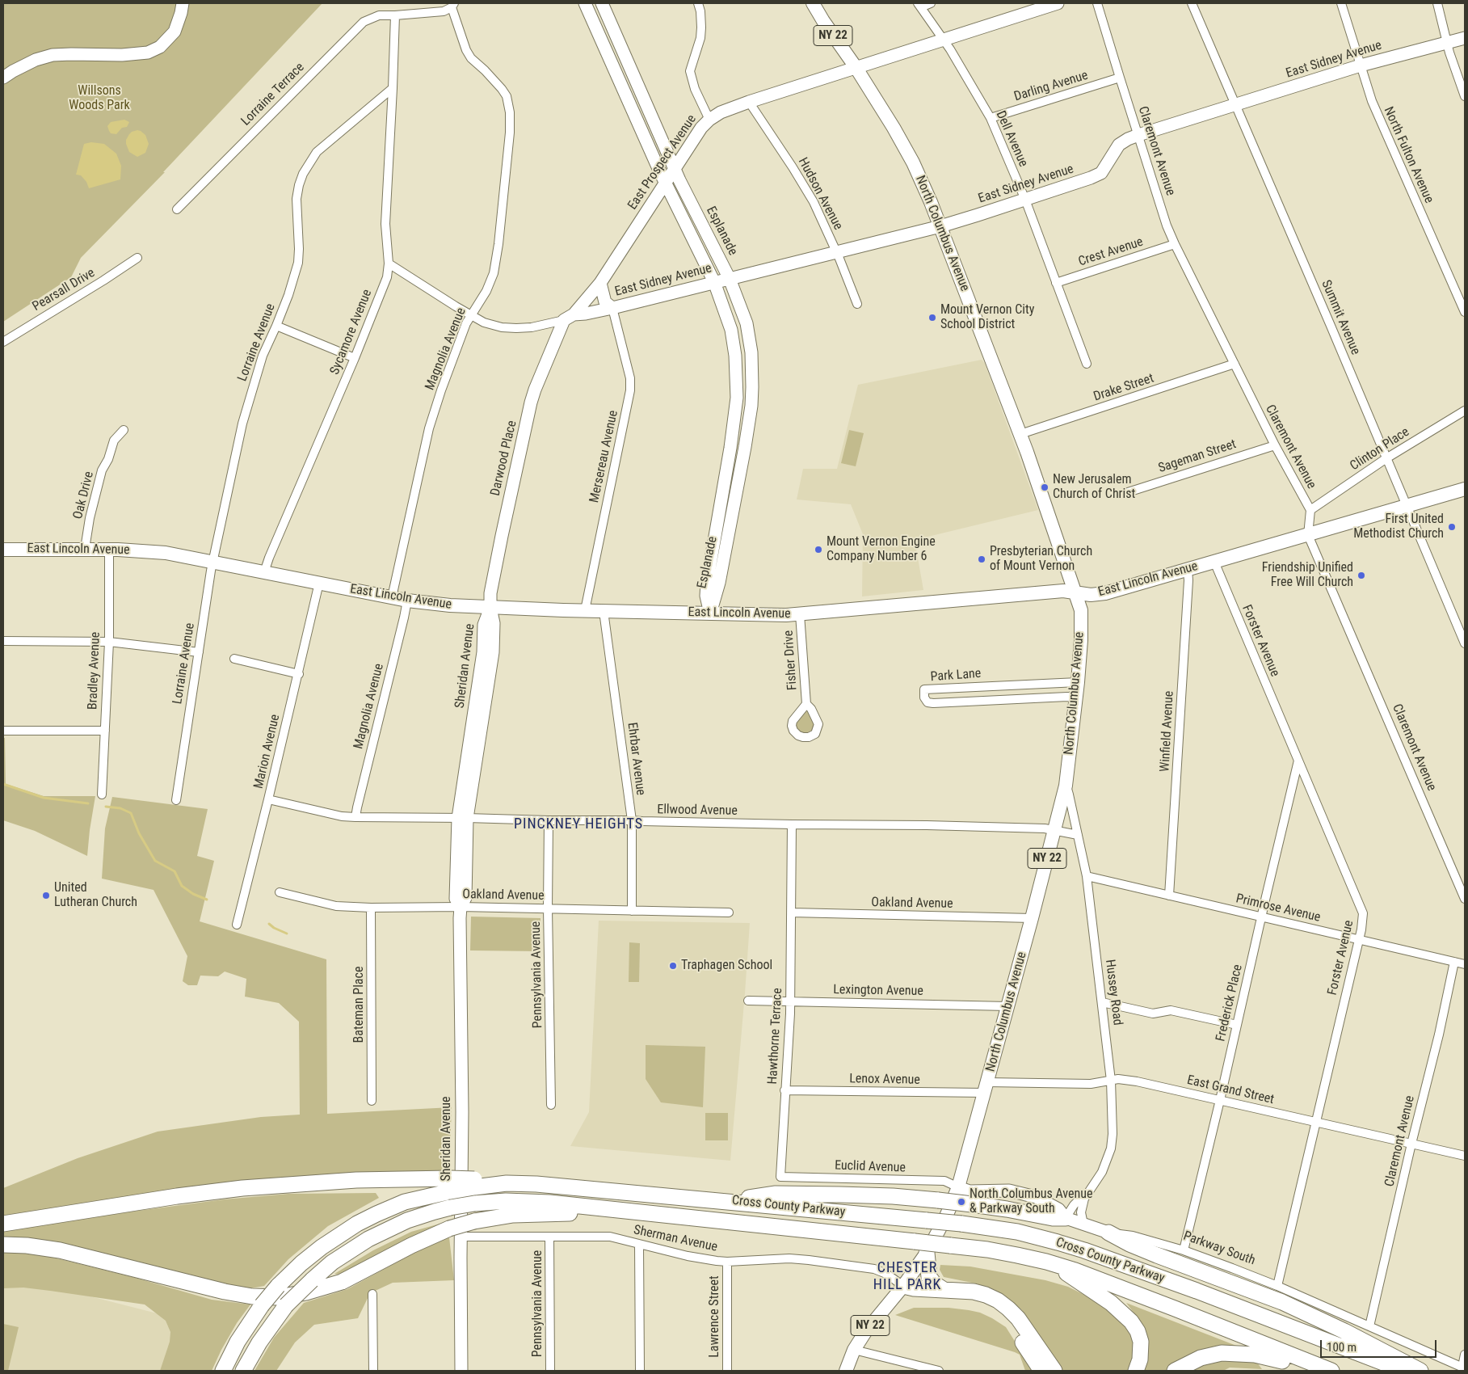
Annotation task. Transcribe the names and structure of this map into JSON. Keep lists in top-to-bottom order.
{
  "streets": {
    "highway": ["Cross County Parkway"],
    "main road": ["NY 22", "North Columbus Avenue", "East Lincoln Avenue"],
    "street": [
      "East Sidney Avenue",
      "Darling Avenue",
      "Lorraine Terrace",
      "Dell Avenue",
      "Claremont Avenue",
      "North Fulton Avenue",
      "East Prospect Avenue",
      "Hudson Avenue",
      "Esplanade",
      "Crest Avenue",
      "Pearsall Drive",
      "Summit Avenue",
      "Sycamore Avenue",
      "Lorraine Avenue",
      "Magnolia Avenue",
      "Drake Street",
      "Clinton Place",
      "Mersereau Avenue",
      "Sageman Street",
      "Darwood Place",
      "Oak Drive",
      "Forster Avenue",
      "Fisher Drive",
      "Sheridan Avenue",
      "Bradley Avenue",
      "Park Lane",
      "Winfield Avenue",
      "Marion Avenue",
      "Ehrbar Avenue",
      "Ellwood Avenue",
      "Oakland Avenue",
      "Primrose Avenue",
      "Pennsylvania Avenue",
      "Lexington Avenue",
      "Hussey Road",
      "Frederick Place",
      "Bateman Place",
      "Hawthorne Terrace",
      "Lenox Avenue",
      "East Grand Street",
      "Euclid Avenue",
      "Sherman Avenue",
      "Parkway South",
      "Lawrence Street"
    ]
  },
  "crossings": [
    ["East Sidney Avenue", "Dell Avenue"],
    ["East Sidney Avenue", "Claremont Avenue"],
    ["East Sidney Avenue", "North Fulton Avenue"],
    ["East Sidney Avenue", "East Prospect Avenue"],
    ["East Sidney Avenue", "Hudson Avenue"],
    ["East Sidney Avenue", "Esplanade"],
    ["East Sidney Avenue", "North Columbus Avenue"],
    ["East Sidney Avenue", "Summit Avenue"],
    ["East Sidney Avenue", "Mersereau Avenue"],
    ["East Sidney Avenue", "Darwood Place"],
    ["Darling Avenue", "Dell Avenue"],
    ["Darling Avenue", "Claremont Avenue"],
    ["Dell Avenue", "East Prospect Avenue"],
    ["Dell Avenue", "Crest Avenue"],
    ["Claremont Avenue", "Crest Avenue"],
    ["Claremont Avenue", "Drake Street"],
    ["Claremont Avenue", "Clinton Place"],
    ["Claremont Avenue", "Sageman Street"],
    ["Claremont Avenue", "East Lincoln Avenue"],
    ["Claremont Avenue", "Primrose Avenue"],
    ["Claremont Avenue", "East Grand Street"],
    ["Claremont Avenue", "Parkway South"],
    ["East Prospect Avenue", "Hudson Avenue"],
    ["East Prospect Avenue", "Esplanade"],
    ["East Prospect Avenue", "North Columbus Avenue"],
    ["East Prospect Avenue", "Darwood Place"],
    ["Esplanade", "East Lincoln Avenue"],
    ["North Columbus Avenue", "Drake Street"],
    ["North Columbus Avenue", "East Lincoln Avenue"],
    ["North Columbus Avenue", "Park Lane"],
    ["North Columbus Avenue", "Ellwood Avenue"],
    ["North Columbus Avenue", "Oakland Avenue"],
    ["North Columbus Avenue", "Lexington Avenue"],
    ["North Columbus Avenue", "Hussey Road"],
    ["North Columbus Avenue", "Lenox Avenue"],
    ["North Columbus Avenue", "East Grand Street"],
    ["North Columbus Avenue", "Euclid Avenue"],
    ["North Columbus Avenue", "Sherman Avenue"],
    ["North Columbus Avenue", "Parkway South"],
    ["Summit Avenue", "Clinton Place"],
    ["Summit Avenue", "East Lincoln Avenue"],
    ["Sycamore Avenue", "Lorraine Avenue"],
    ["Sycamore Avenue", "East Lincoln Avenue"],
    ["Lorraine Avenue", "East Lincoln Avenue"],
    ["Magnolia Avenue", "East Lincoln Avenue"],
    ["Magnolia Avenue", "Ellwood Avenue"],
    ["Mersereau Avenue", "East Lincoln Avenue"],
    ["Darwood Place", "East Lincoln Avenue"],
    ["Darwood Place", "Sheridan Avenue"],
    ["Oak Drive", "East Lincoln Avenue"],
    ["East Lincoln Avenue", "Forster Avenue"],
    ["East Lincoln Avenue", "Fisher Drive"],
    ["East Lincoln Avenue", "Sheridan Avenue"],
    ["East Lincoln Avenue", "Bradley Avenue"],
    ["East Lincoln Avenue", "Winfield Avenue"],
    ["East Lincoln Avenue", "Marion Avenue"],
    ["East Lincoln Avenue", "Ehrbar Avenue"],
    ["Forster Avenue", "Primrose Avenue"],
    ["Forster Avenue", "Frederick Place"],
    ["Forster Avenue", "East Grand Street"],
    ["Forster Avenue", "Parkway South"],
    ["Sheridan Avenue", "Ellwood Avenue"],
    ["Sheridan Avenue", "Oakland Avenue"],
    ["Sheridan Avenue", "Sherman Avenue"],
    ["Winfield Avenue", "Primrose Avenue"],
    ["Marion Avenue", "Ellwood Avenue"],
    ["Ehrbar Avenue", "Ellwood Avenue"],
    ["Ehrbar Avenue", "Oakland Avenue"],
    ["Ellwood Avenue", "Pennsylvania Avenue"],
    ["Ellwood Avenue", "Hussey Road"],
    ["Ellwood Avenue", "Hawthorne Terrace"],
    ["Oakland Avenue", "Pennsylvania Avenue"],
    ["Oakland Avenue", "Bateman Place"],
    ["Oakland Avenue", "Hawthorne Terrace"],
    ["Primrose Avenue", "Hussey Road"],
    ["Primrose Avenue", "Frederick Place"],
    ["Pennsylvania Avenue", "Sherman Avenue"],
    ["Lexington Avenue", "Hawthorne Terrace"],
    ["Hussey Road", "East Grand Street"],
    ["Hussey Road", "Parkway South"],
    ["Frederick Place", "East Grand Street"],
    ["Frederick Place", "Parkway South"],
    ["Hawthorne Terrace", "Lenox Avenue"],
    ["Hawthorne Terrace", "Euclid Avenue"],
    ["Lenox Avenue", "East Grand Street"],
    ["Euclid Avenue", "Parkway South"],
    ["Sherman Avenue", "Lawrence Street"]
  ],
  "districts": ["PINCKNEY HEIGHTS", "CHESTER HILL PARK"],
  "parks": ["Willsons Woods Park"],
  "places": [
    "Mount Vernon City School District",
    "New Jerusalem Church of Christ",
    "First United Methodist Church",
    "Mount Vernon Engine Company Number 6",
    "Presbyterian Church of Mount Vernon",
    "Friendship Unified Free Will Church",
    "United Lutheran Church",
    "Traphagen School",
    "North Columbus Avenue & Parkway South"
  ],
  "scale_bar": "100 m"
}
